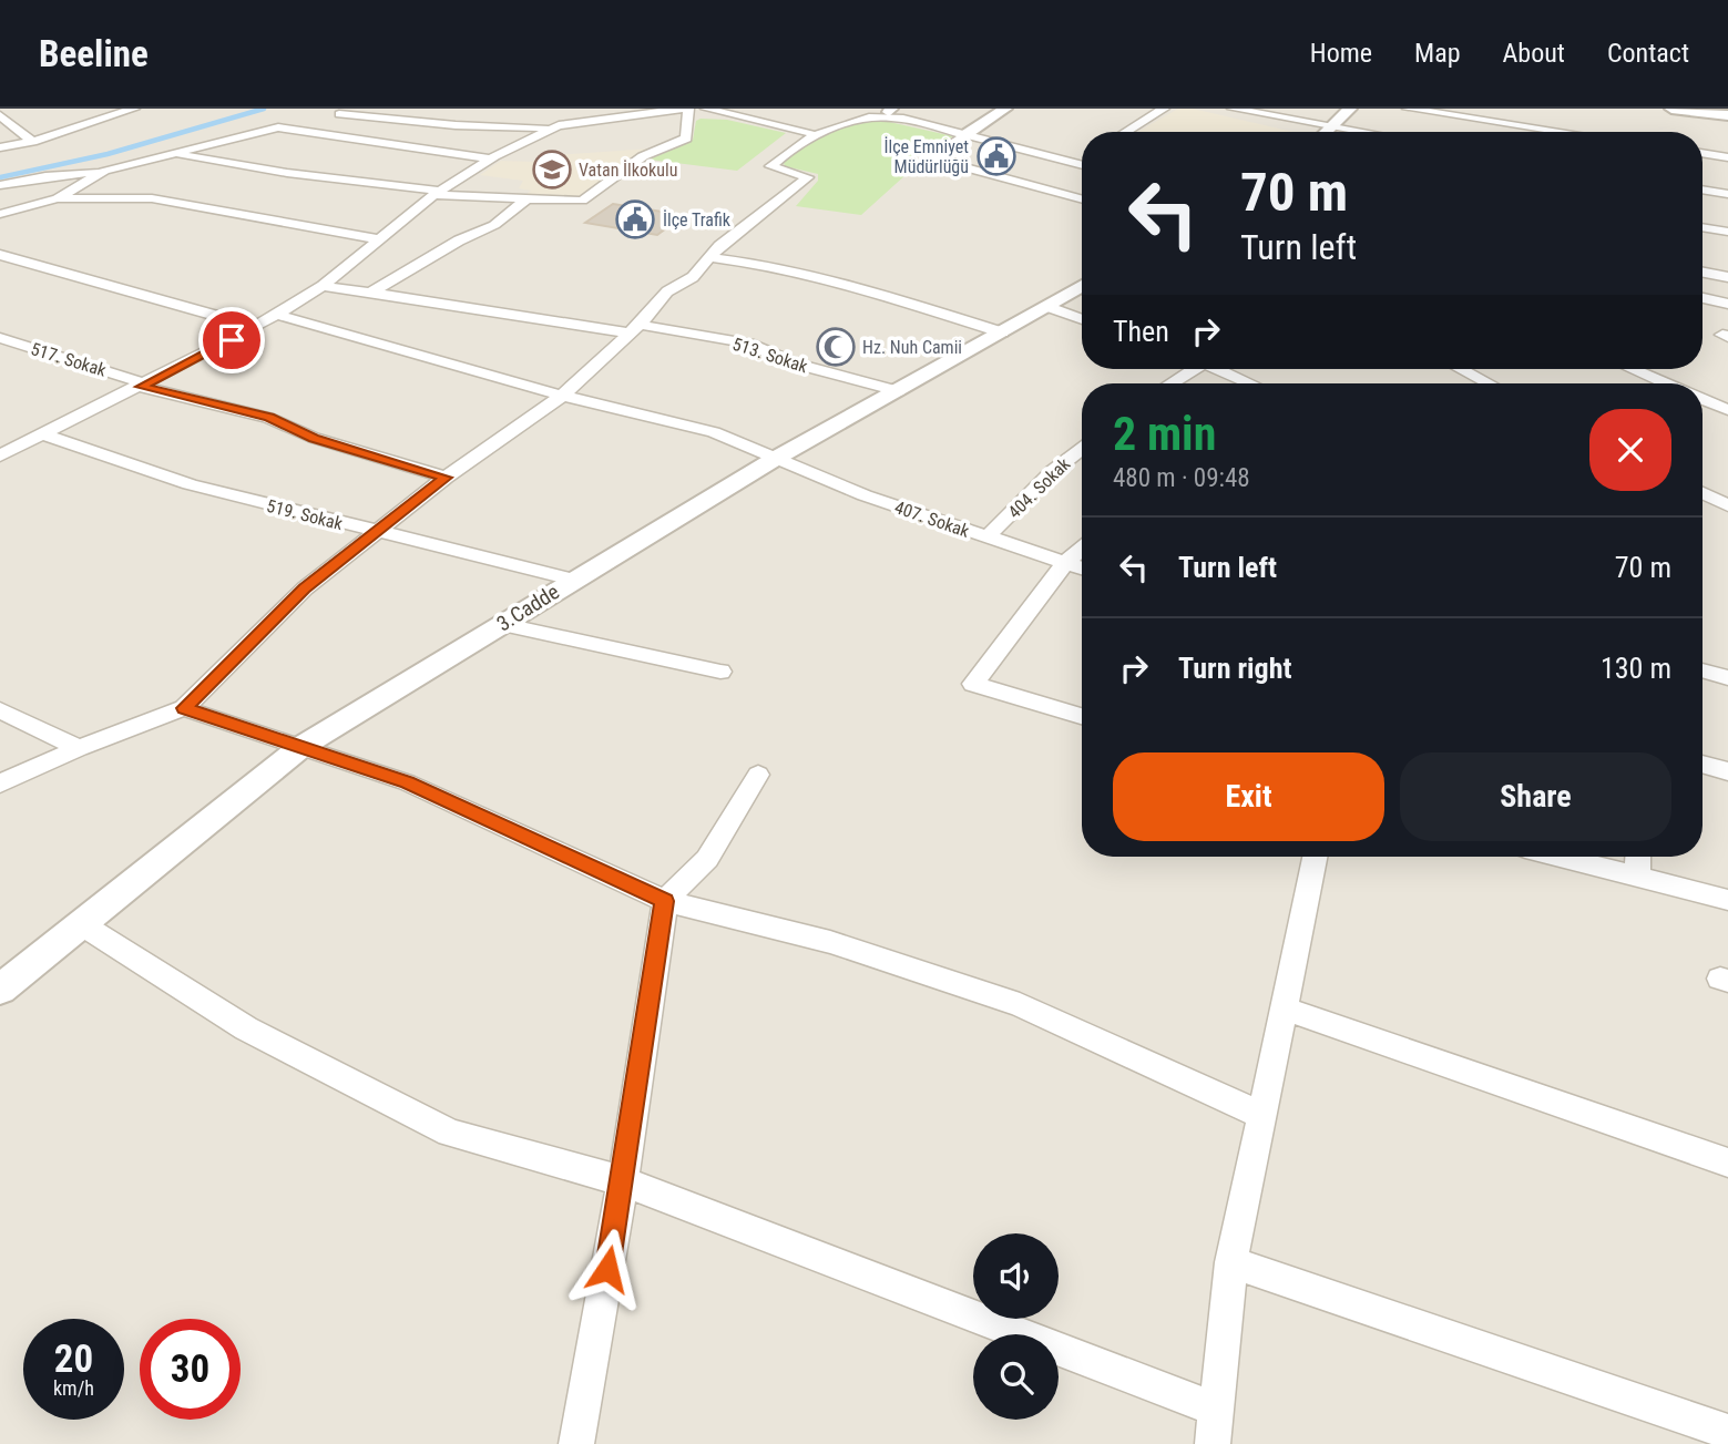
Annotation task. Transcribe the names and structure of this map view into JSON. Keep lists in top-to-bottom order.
{
  "streets": {
    "street": [
      "513. Sokak",
      "517. Sokak",
      "404. Sokak",
      "519. Sokak",
      "407. Sokak",
      "3.Cadde"
    ]
  },
  "crossings": [
    ["513. Sokak", "3.Cadde"],
    ["404. Sokak", "407. Sokak"],
    ["519. Sokak", "3.Cadde"],
    ["407. Sokak", "3.Cadde"]
  ],
  "places": {
    "public building": ["İlçe Emniyet Müdürlüğü", "İlçe Trafik"],
    "school or university": ["Vatan İlkokulu"],
    "mosque": ["Hz. Nuh Camii"]
  },
  "page": {
    "header": "Beeline",
    "nav": [
      "Home",
      "Map",
      "About",
      "Contact"
    ],
    "turn": ["70 m", "Turn left"],
    "then": "Then",
    "heading": ["2 min", "480 m · 09:48"],
    "list": [
      {
        "name": "Turn left",
        "value": "70 m"
      },
      {
        "name": "Turn right",
        "value": "130 m"
      }
    ],
    "buttons": ["Exit", "Share"],
    "speed": "20 km/h",
    "limit": "30"
  }
}
